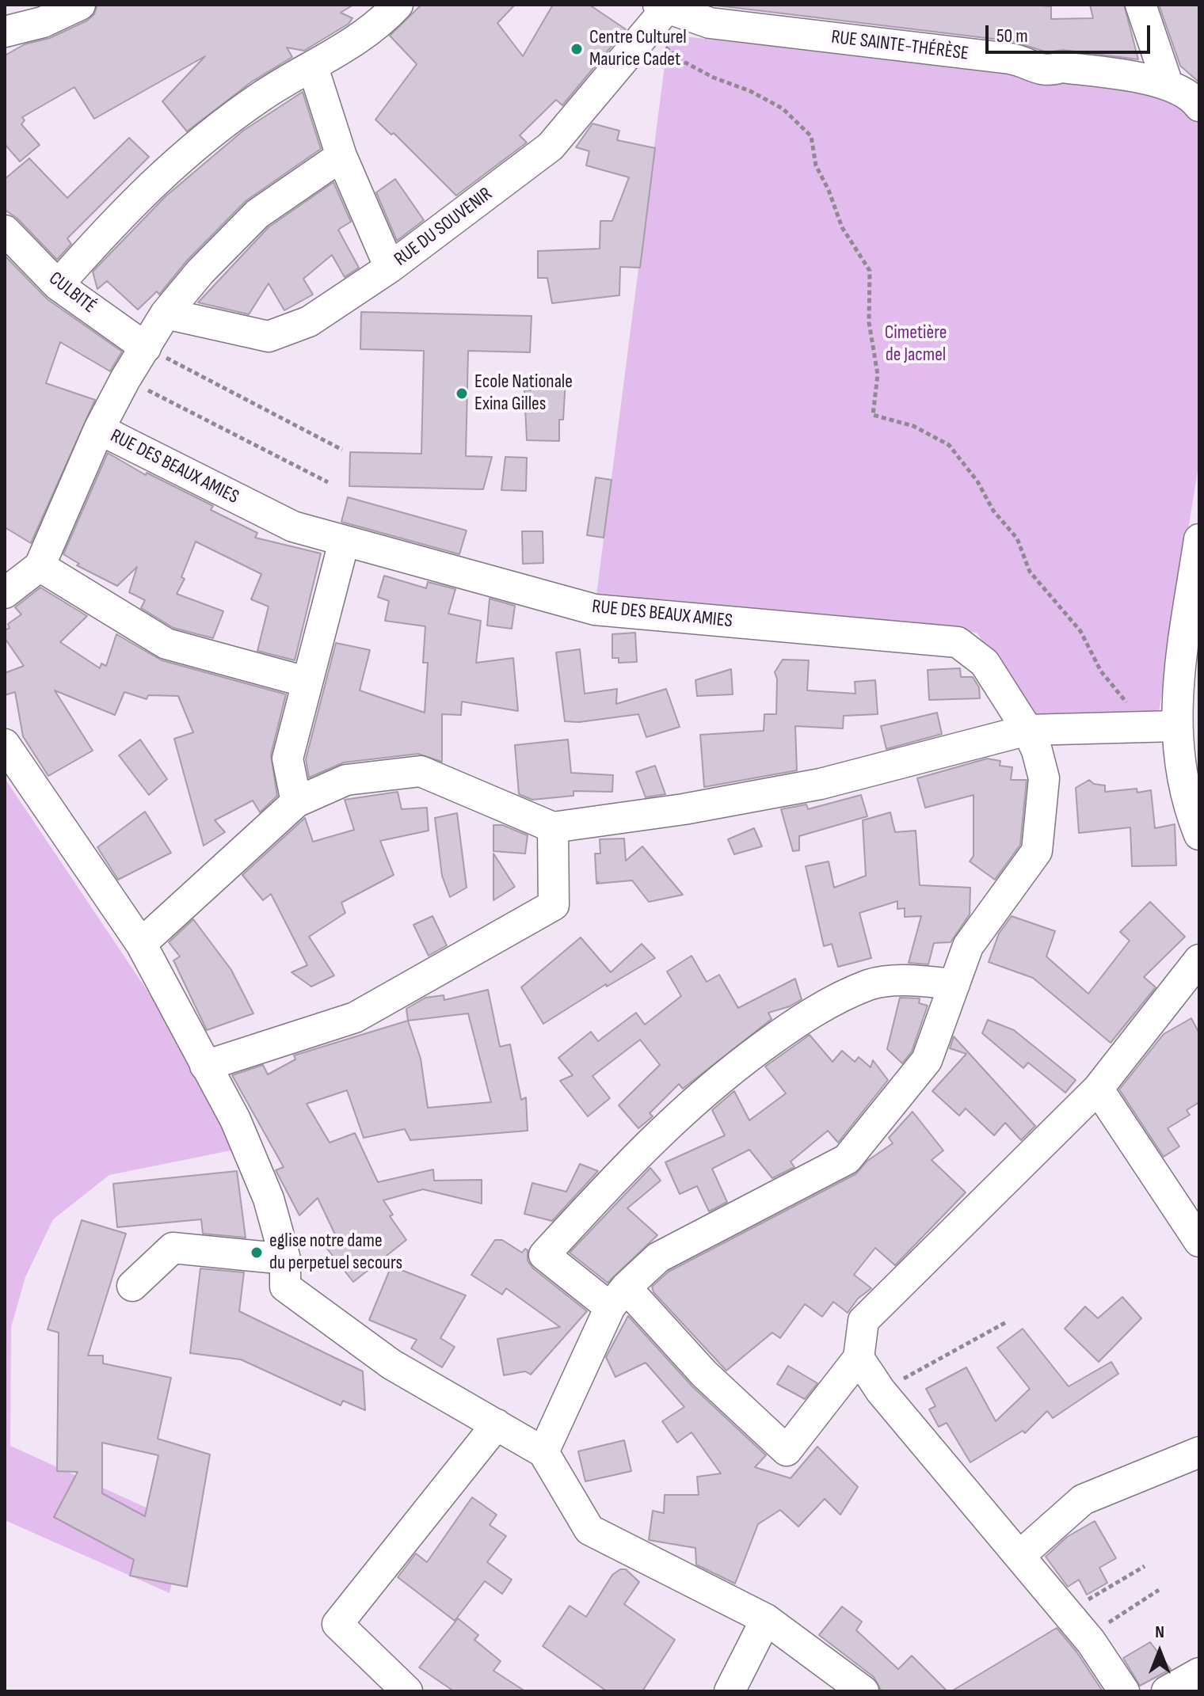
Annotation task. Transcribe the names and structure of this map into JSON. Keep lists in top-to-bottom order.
{
  "streets": {
    "street": [
      "RUE SAINTE-THÉRÈSE",
      "RUE DU SOUVENIR",
      "CULBITÉ",
      "RUE DES BEAUX AMIES"
    ]
  },
  "crossings": [
    ["RUE SAINTE-THÉRÈSE", "RUE DU SOUVENIR"]
  ],
  "parks": ["Cimetière de Jacmel"],
  "places": ["Centre Culturel Maurice Cadet", "Ecole Nationale Exina Gilles", "eglise notre dame du perpetuel secours"],
  "scale_bar": "50 m",
  "north": "top"
}
